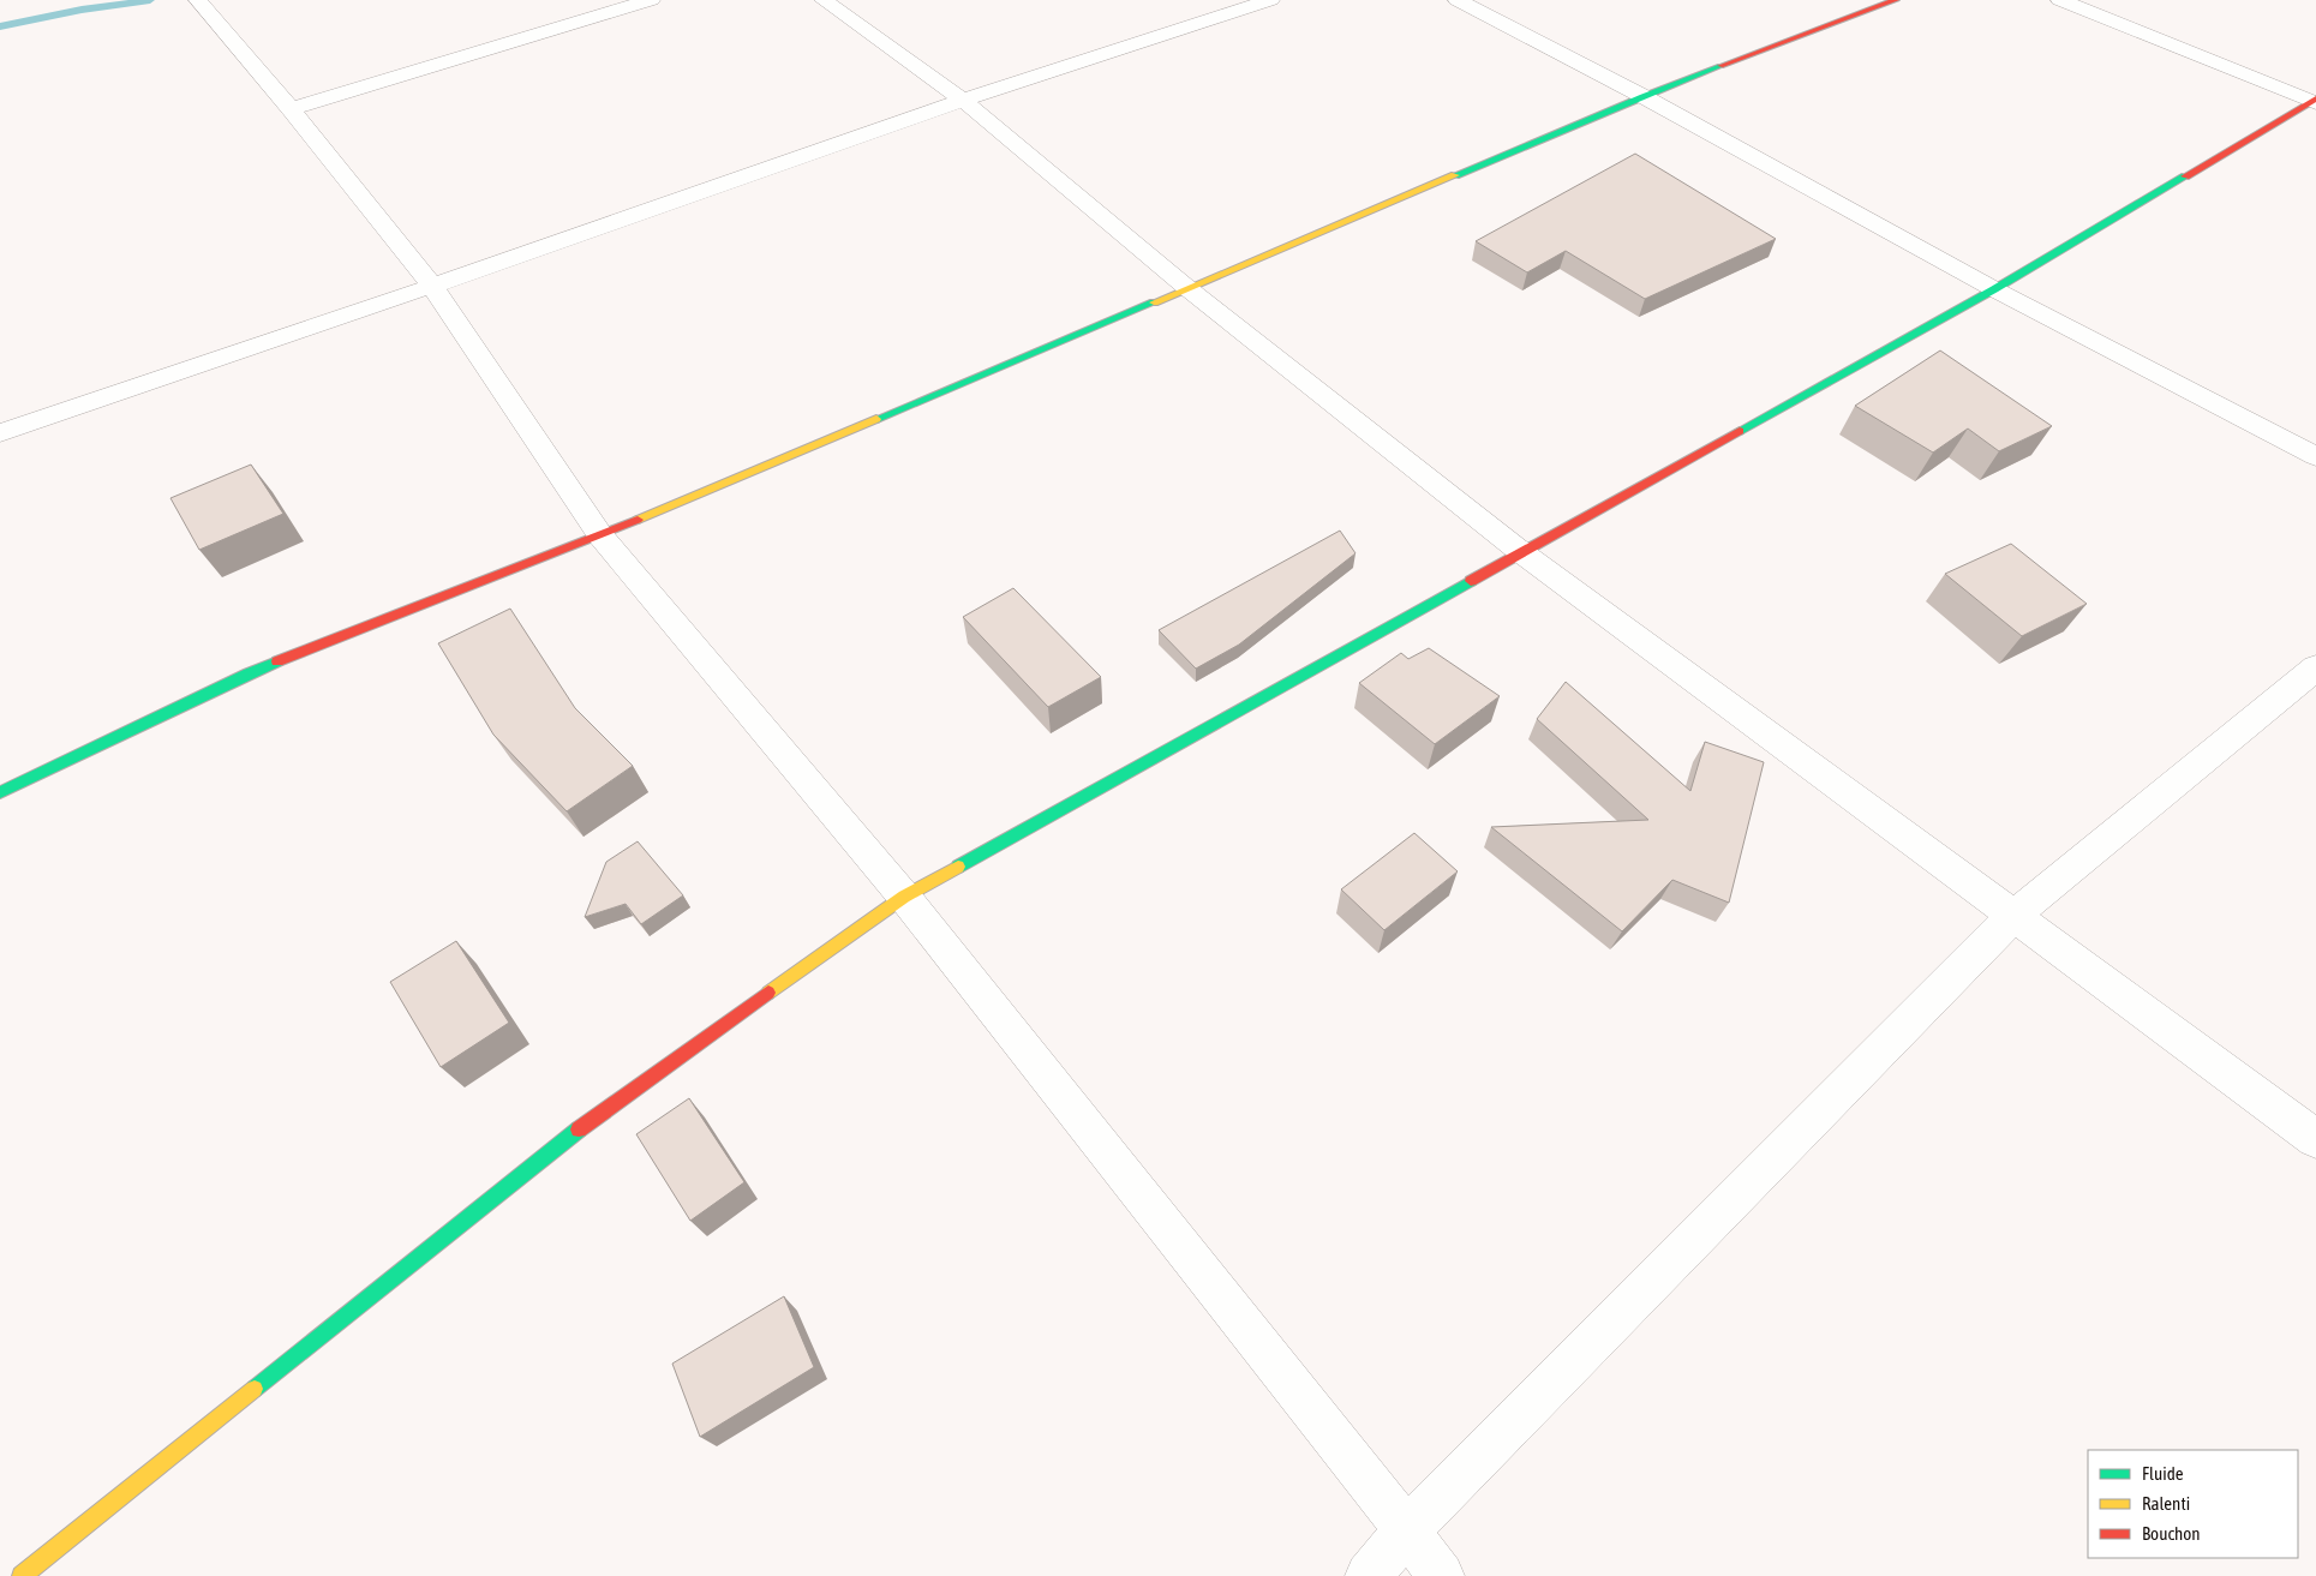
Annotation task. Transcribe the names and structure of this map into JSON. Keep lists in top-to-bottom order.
{
  "legend": ["Fluide", "Ralenti", "Bouchon"]
}
